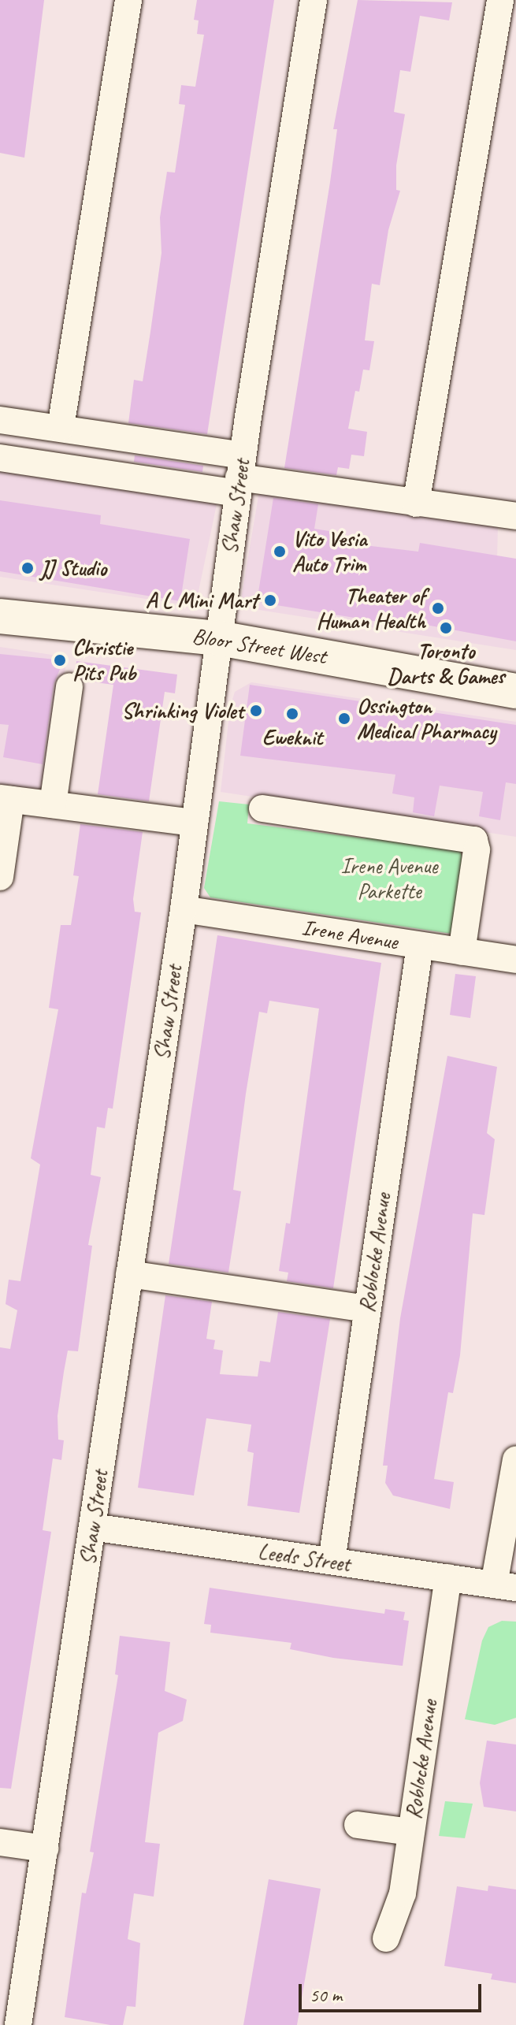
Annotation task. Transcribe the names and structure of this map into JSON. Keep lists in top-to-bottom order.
{
  "streets": {
    "main road": ["Bloor Street West"],
    "street": [
      "Shaw Street",
      "Irene Avenue",
      "Roblocke Avenue",
      "Leeds Street"
    ]
  },
  "crossings": [
    ["Shaw Street", "Bloor Street West"],
    ["Shaw Street", "Irene Avenue"],
    ["Shaw Street", "Leeds Street"],
    ["Irene Avenue", "Roblocke Avenue"],
    ["Roblocke Avenue", "Leeds Street"]
  ],
  "parks": ["Irene Avenue Parkette"],
  "places": [
    "Vito Vesia Auto Trim",
    "JJ Studio",
    "A L Mini Mart",
    "Theater of Human Health",
    "Toronto Darts & Games",
    "Christie Pits Pub",
    "Shrinking Violet",
    "Eweknit",
    "Ossington Medical Pharmacy"
  ],
  "scale_bar": "50 m"
}
